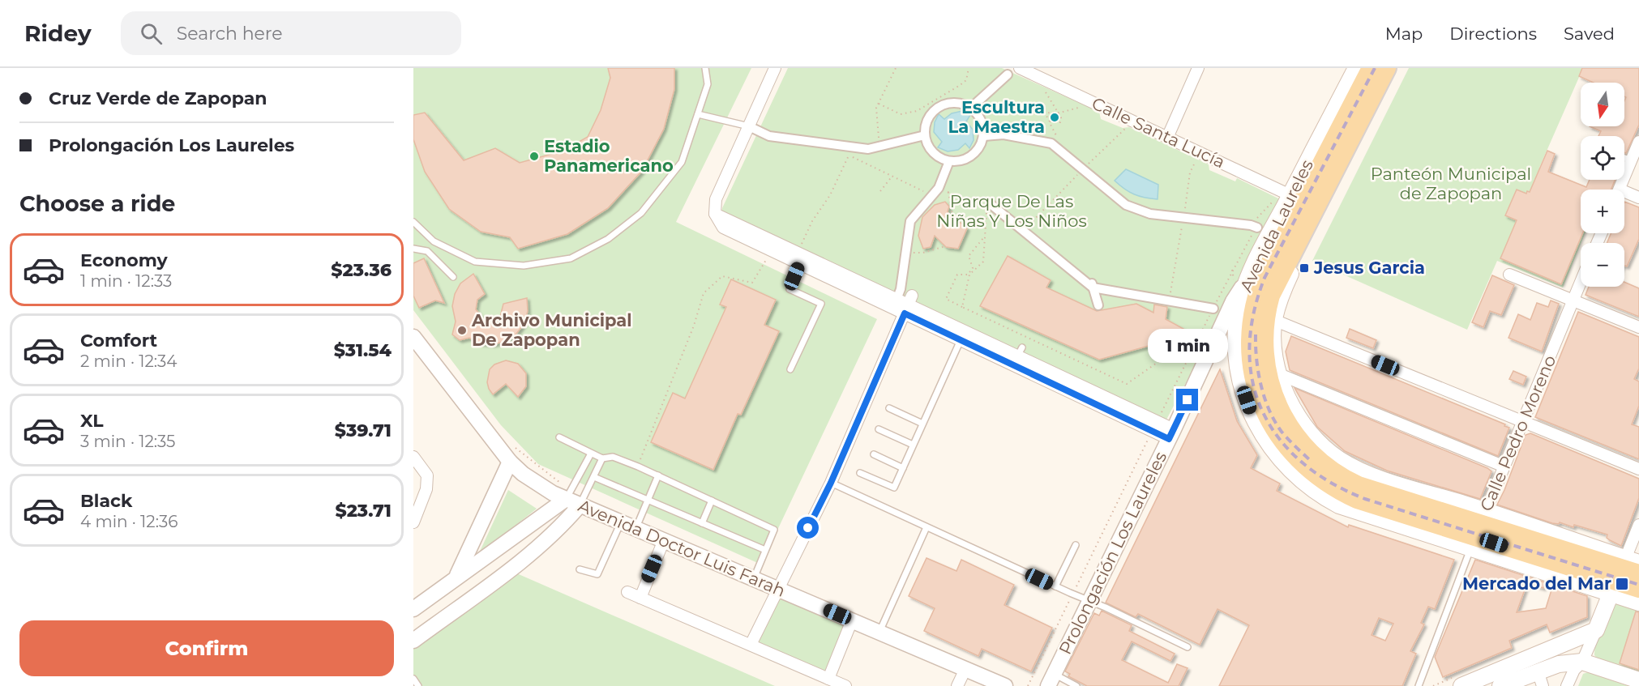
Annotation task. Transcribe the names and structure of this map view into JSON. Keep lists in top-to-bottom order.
{
  "streets": {
    "main road": ["Avenida Laureles"],
    "street": [
      "Calle Santa Lucía",
      "Calle Pedro Moreno",
      "Avenida Doctor Luis Farah",
      "Prolongación Los Laureles"
    ]
  },
  "crossings": [
    ["Calle Santa Lucía", "Avenida Laureles"],
    ["Avenida Laureles", "Calle Pedro Moreno"],
    ["Avenida Laureles", "Prolongación Los Laureles"]
  ],
  "parks": ["Panteón Municipal de Zapopan", "Parque De Las Niñas Y Los Niños"],
  "places": {
    "other": ["Escultura La Maestra", "Estadio Panamericano", "Archivo Municipal De Zapopan"],
    "transit": ["Jesus Garcia", "Mercado del Mar"]
  },
  "north": "bottom",
  "page": {
    "header": "Ridey",
    "search": "Search here",
    "nav": ["Map", "Directions", "Saved"],
    "banner": ["Cruz Verde de Zapopan", "Prolongación Los Laureles"],
    "map_buttons": ["+", "−"],
    "heading": "Choose a ride",
    "list": [
      {
        "name": "Economy",
        "note": "1 min · 12:33",
        "value": "$23.36"
      },
      {
        "name": "Comfort",
        "note": "2 min · 12:34",
        "value": "$31.54"
      },
      {
        "name": "XL",
        "note": "3 min · 12:35",
        "value": "$39.71"
      },
      {
        "name": "Black",
        "note": "4 min · 12:36",
        "value": "$23.71"
      }
    ],
    "bubble": "1 min",
    "buttons": "Confirm"
  }
}
